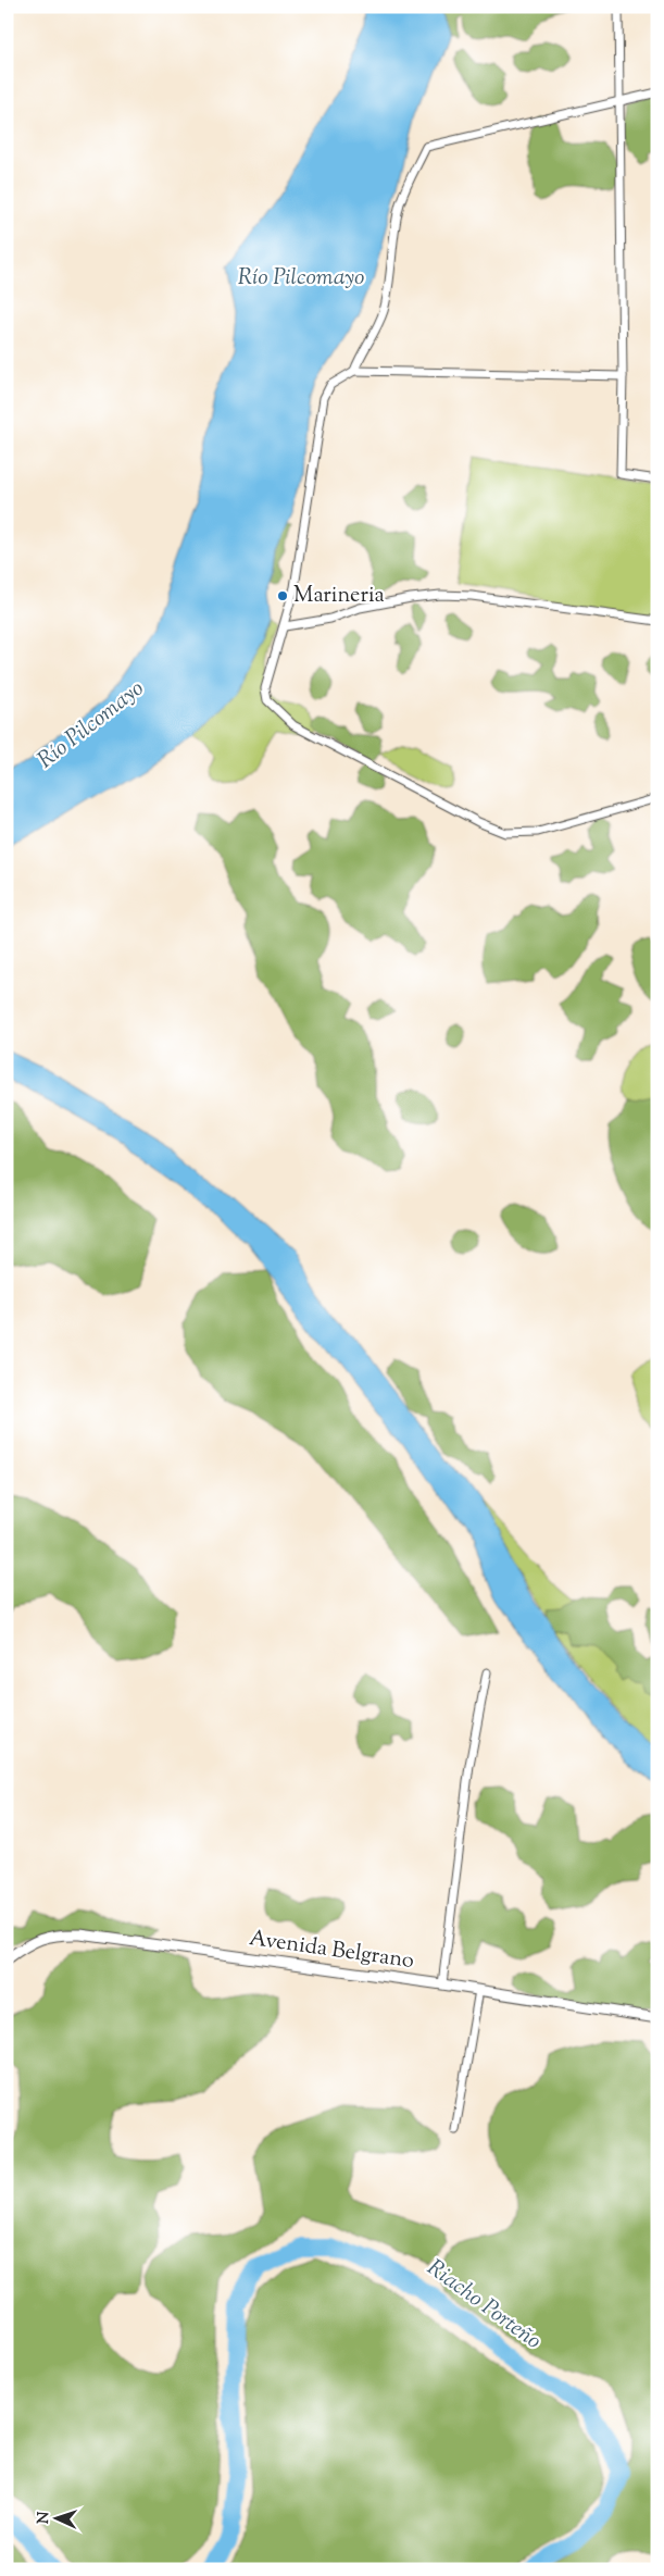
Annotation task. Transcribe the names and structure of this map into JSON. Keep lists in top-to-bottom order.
{
  "streets": {
    "street": ["Avenida Belgrano"]
  },
  "water": ["Río Pilcomayo", "Riacho Porteño"],
  "places": ["Marineria"],
  "north": "left"
}
